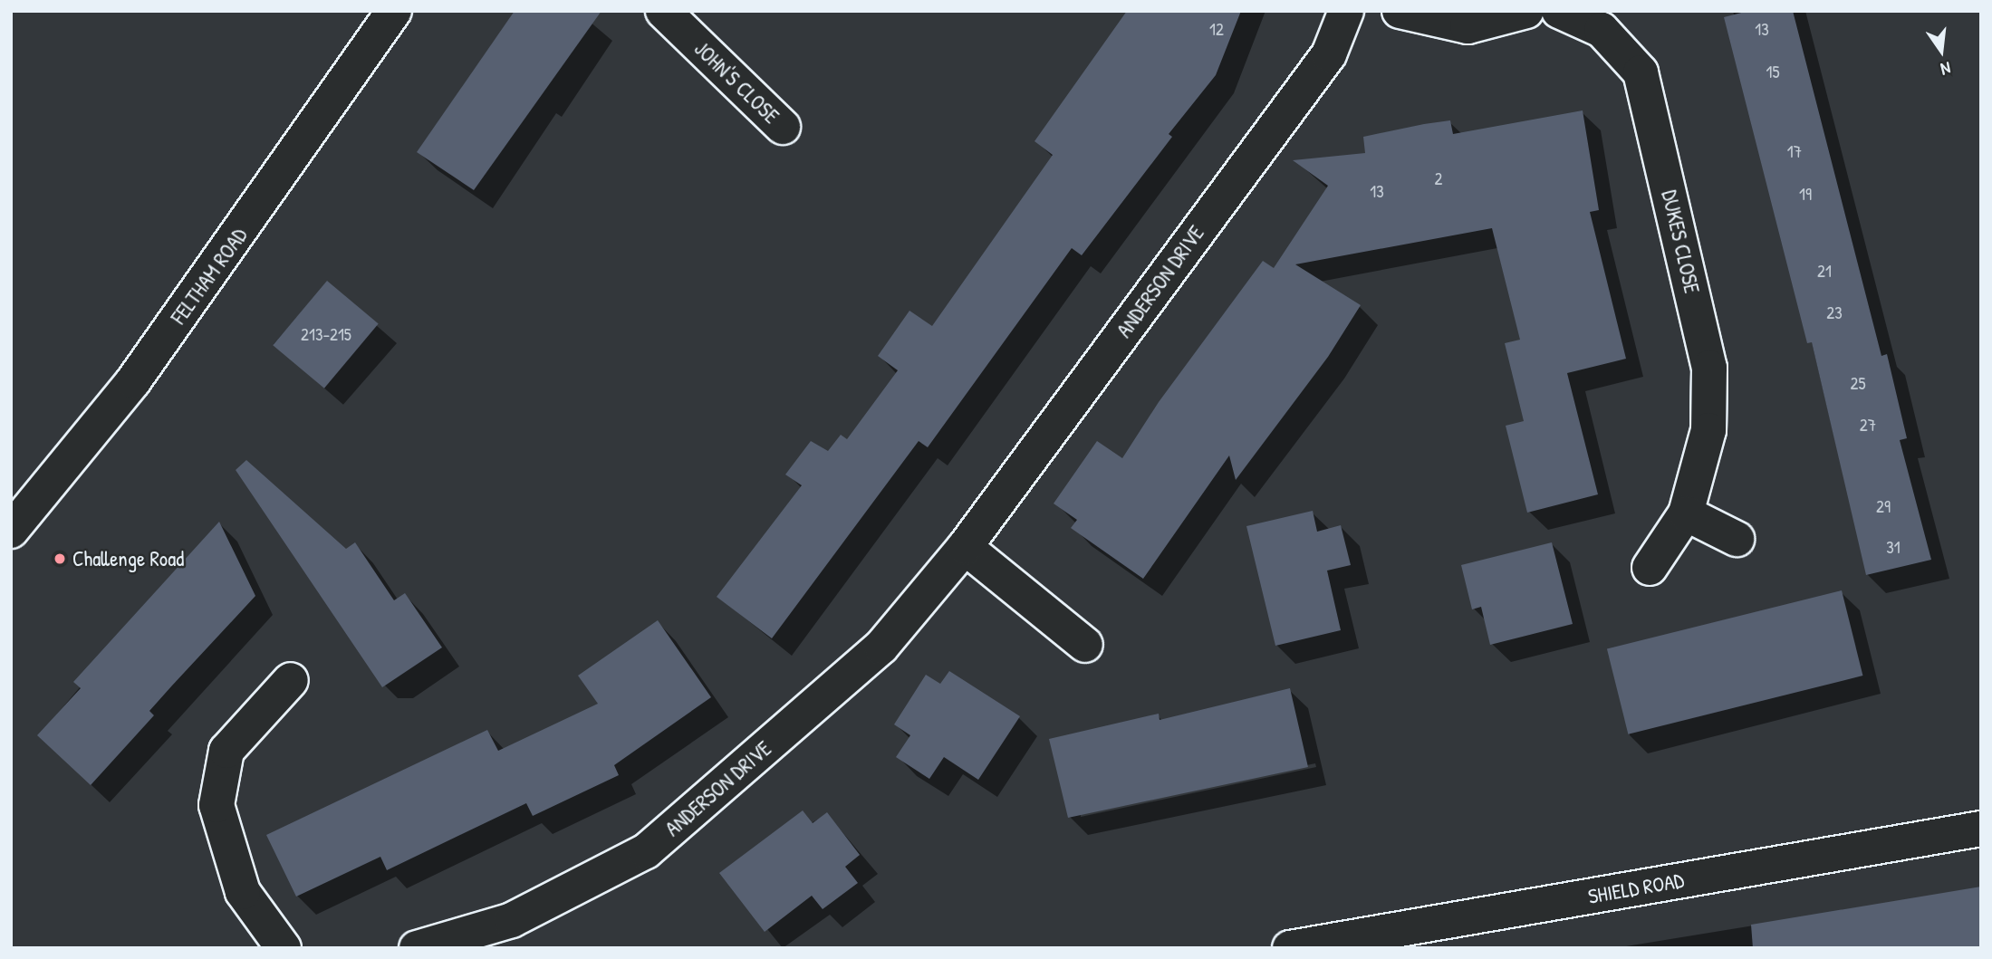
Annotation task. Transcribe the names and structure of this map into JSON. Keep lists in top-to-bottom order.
{
  "streets": {
    "street": [
      "JOHN'S CLOSE",
      "DUKES CLOSE",
      "FELTHAM ROAD",
      "ANDERSON DRIVE",
      "SHIELD ROAD"
    ]
  },
  "places": ["Challenge Road"],
  "house_numbers": [
    "12",
    "13",
    "15",
    "17",
    "2",
    "13",
    "19",
    "21",
    "23",
    "213-215",
    "25",
    "27",
    "29",
    "31"
  ],
  "north": "bottom"
}
